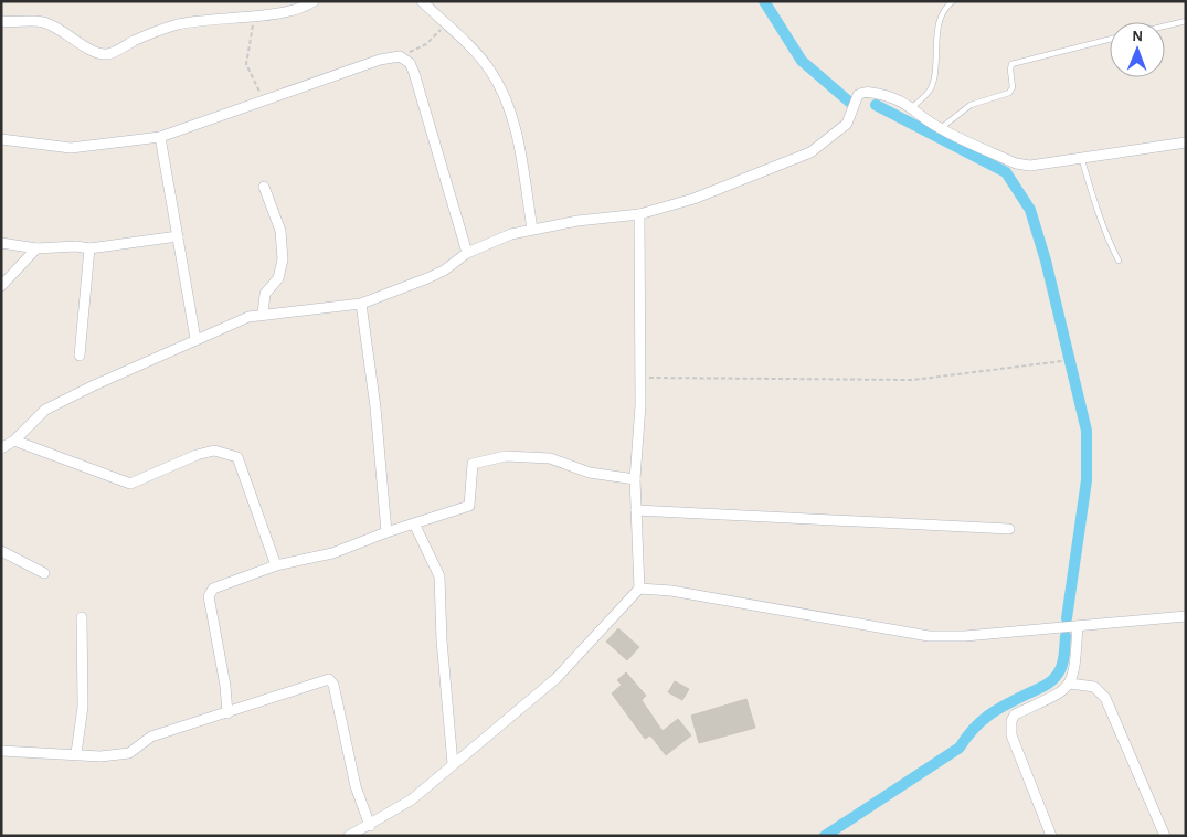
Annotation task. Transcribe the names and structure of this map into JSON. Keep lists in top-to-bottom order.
{
  "north": "top"
}
